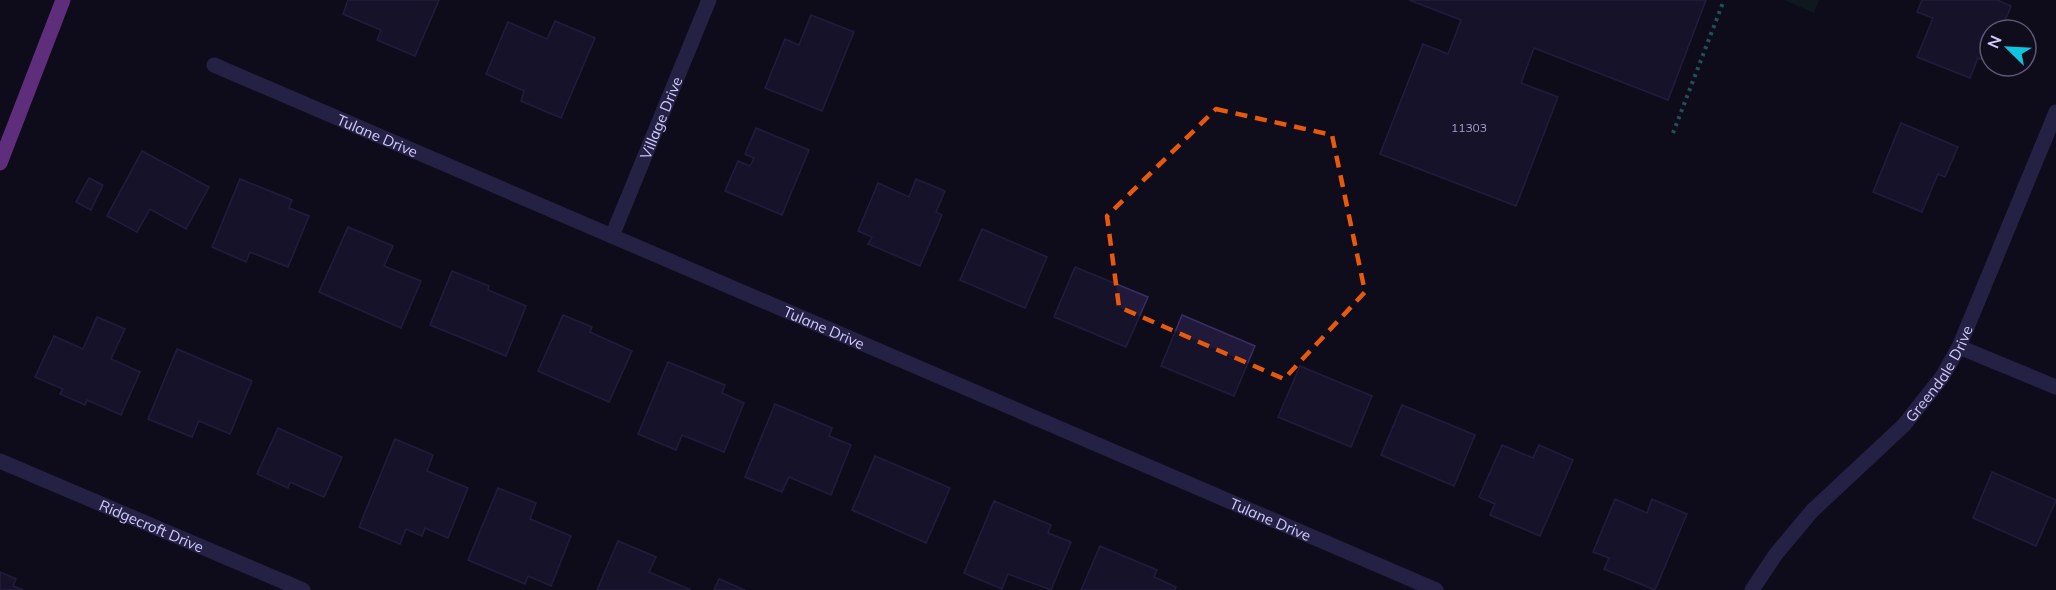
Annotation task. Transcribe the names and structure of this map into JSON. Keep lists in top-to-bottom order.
{
  "streets": {
    "street": [
      "Village Drive",
      "Tulane Drive",
      "Greendale Drive",
      "Ridgecroft Drive"
    ]
  },
  "crossings": [
    ["Village Drive", "Tulane Drive"]
  ],
  "house_numbers": ["11303"],
  "north": "top left"
}
